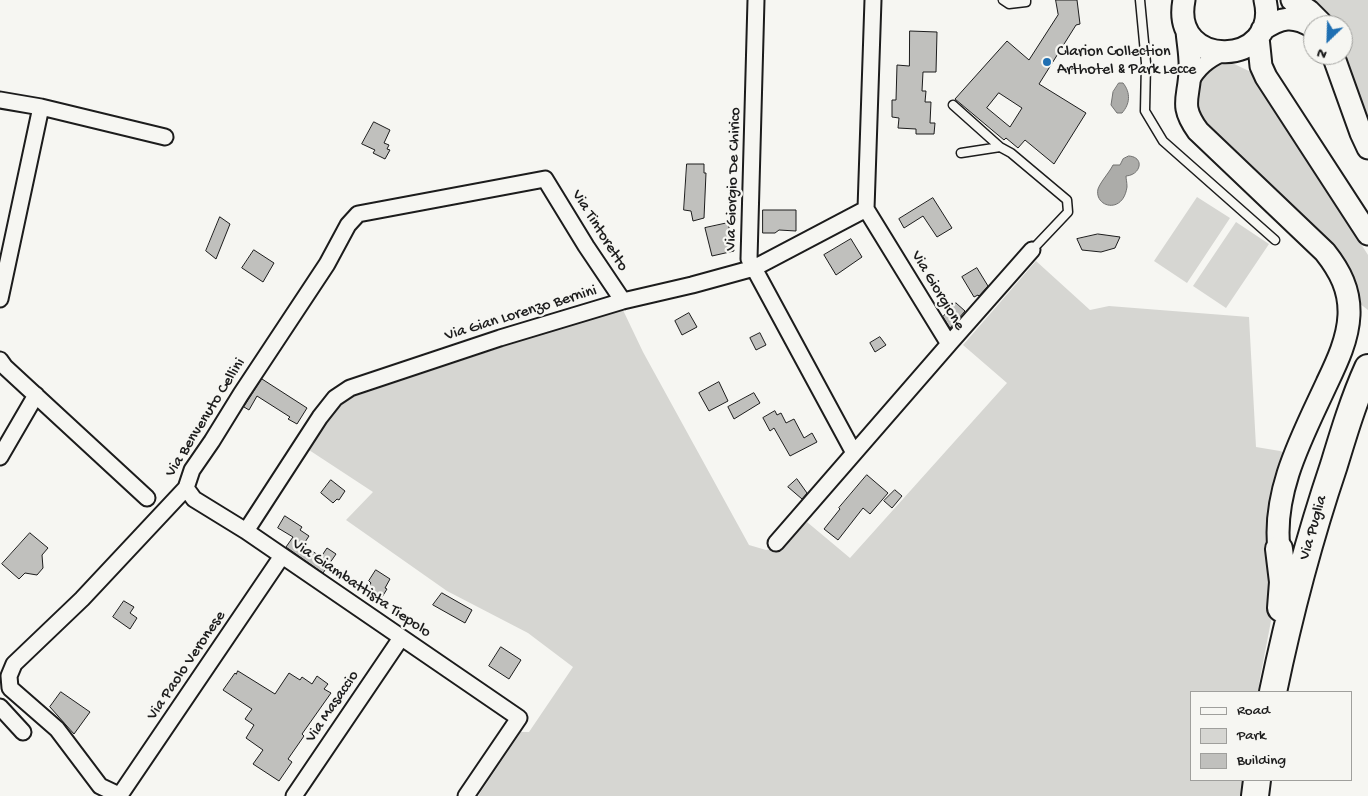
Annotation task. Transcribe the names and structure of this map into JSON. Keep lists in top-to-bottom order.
{
  "streets": {
    "highway": ["Via Puglia"],
    "street": [
      "Via Giorgio De Chirico",
      "Via Tintoretto",
      "Via Giorgione",
      "Via Gian Lorenzo Bernini",
      "Via Benvenuto Cellini",
      "Via Giambattista Tiepolo",
      "Via Paolo Veronese",
      "Via Masaccio"
    ]
  },
  "crossings": [
    ["Via Giorgio De Chirico", "Via Giorgione"],
    ["Via Giorgio De Chirico", "Via Gian Lorenzo Bernini"],
    ["Via Tintoretto", "Via Gian Lorenzo Bernini"],
    ["Via Tintoretto", "Via Benvenuto Cellini"],
    ["Via Giorgione", "Via Gian Lorenzo Bernini"],
    ["Via Gian Lorenzo Bernini", "Via Giambattista Tiepolo"],
    ["Via Benvenuto Cellini", "Via Giambattista Tiepolo"],
    ["Via Benvenuto Cellini", "Via Paolo Veronese"],
    ["Via Giambattista Tiepolo", "Via Paolo Veronese"],
    ["Via Giambattista Tiepolo", "Via Masaccio"]
  ],
  "places": ["Clarion Collection Arthotel & Park Lecce"],
  "legend": ["Road", "Park", "Building"],
  "north": "bottom left"
}
